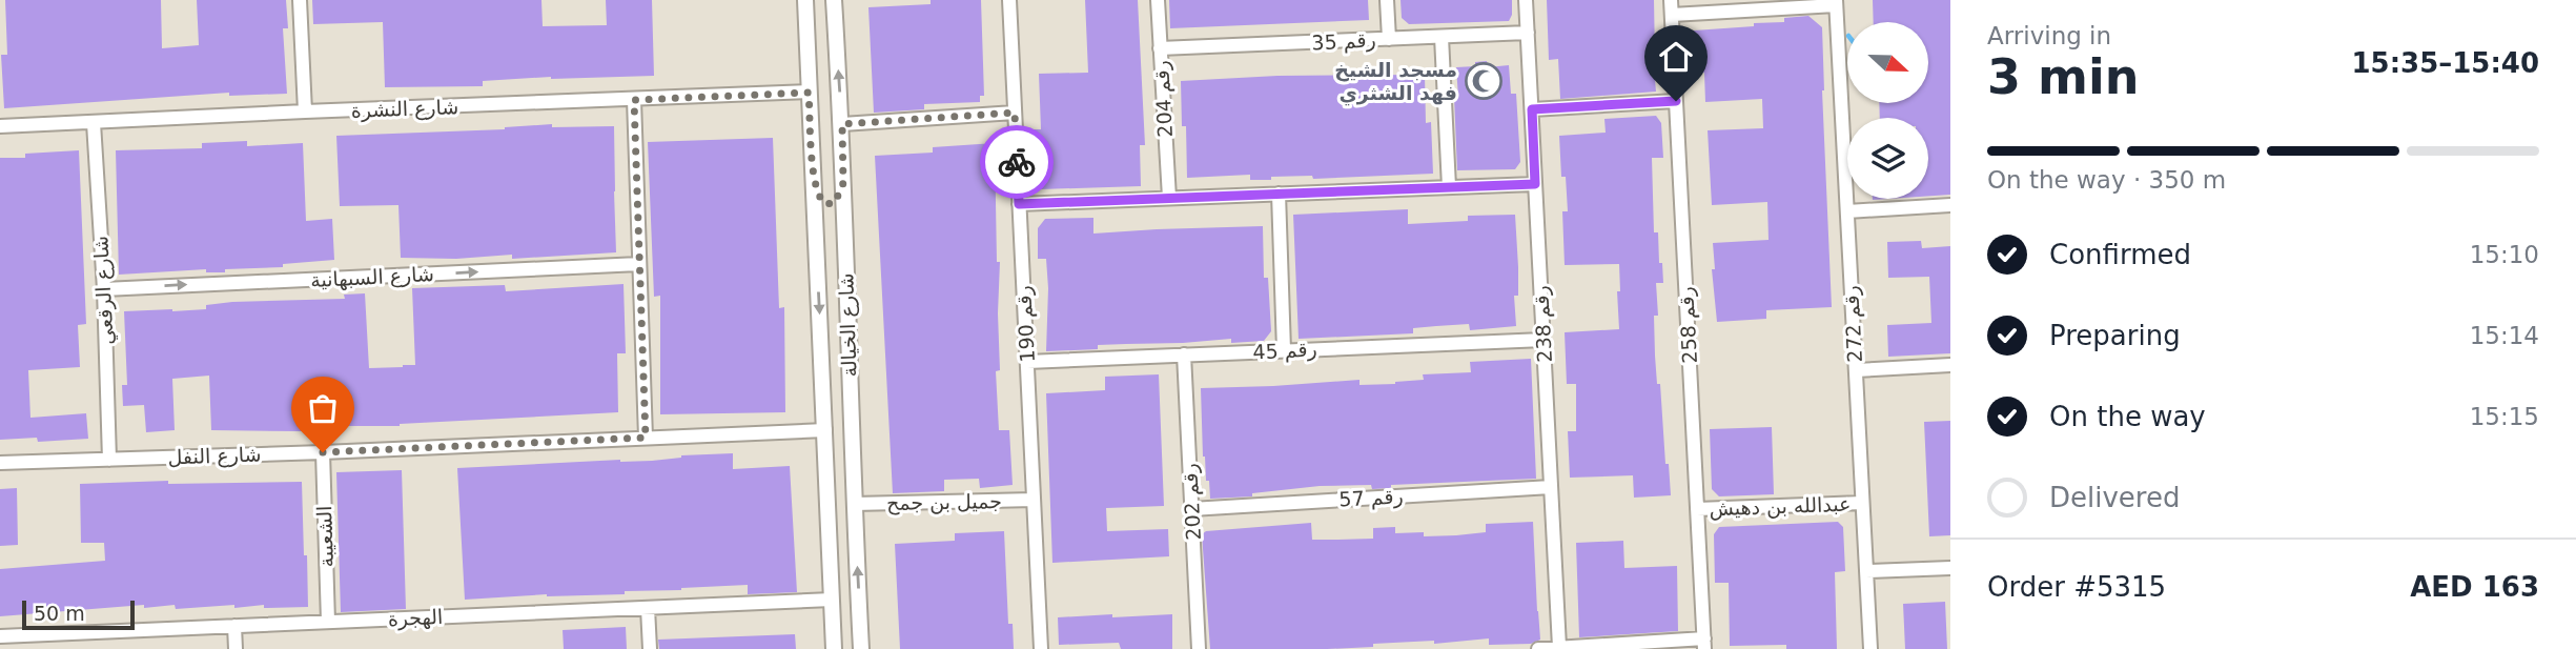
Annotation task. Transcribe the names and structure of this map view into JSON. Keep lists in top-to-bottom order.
{
  "streets": {
    "street": [
      "رقم 35",
      "رقم 204",
      "شارع النشرة",
      "شارع السبهانية",
      "شارع الرقعي",
      "رقم 190",
      "رقم 238",
      "رقم 272",
      "شارع الخيالة",
      "رقم 258",
      "رقم 45",
      "شارع النفل",
      "رقم 57",
      "جميل بن جمح",
      "رقم 202",
      "عبدالله بن دهيش",
      "الشعيبة",
      "الهجرة"
    ]
  },
  "crossings": [
    ["رقم 35", "رقم 204"],
    ["رقم 35", "رقم 238"],
    ["شارع النشرة", "شارع الرقعي"],
    ["شارع النشرة", "شارع الخيالة"],
    ["شارع السبهانية", "شارع الرقعي"],
    ["شارع الرقعي", "شارع النفل"],
    ["رقم 190", "رقم 45"],
    ["رقم 190", "جميل بن جمح"],
    ["رقم 238", "رقم 45"],
    ["رقم 238", "رقم 57"],
    ["رقم 272", "عبدالله بن دهيش"],
    ["شارع الخيالة", "شارع النفل"],
    ["شارع الخيالة", "جميل بن جمح"],
    ["شارع الخيالة", "الهجرة"],
    ["رقم 258", "عبدالله بن دهيش"],
    ["رقم 45", "رقم 202"],
    ["شارع النفل", "الشعيبة"],
    ["رقم 57", "رقم 202"],
    ["الشعيبة", "الهجرة"]
  ],
  "one_way": ["شارع السبهانية"],
  "places": {
    "mosque": ["مسجد الشيخ فهد الشثري"]
  },
  "scale_bar": "50 m",
  "north": "right",
  "page": {
    "heading": ["3 min", "Arriving in", "15:35–15:40"],
    "panel": ["Order #5315", "AED 163"],
    "bar": "On the way · 350 m",
    "list": [
      ["Confirmed", "15:10"],
      ["Preparing", "15:14"],
      ["On the way", "15:15"],
      "Delivered"
    ],
    "scale": "50 m"
  }
}
